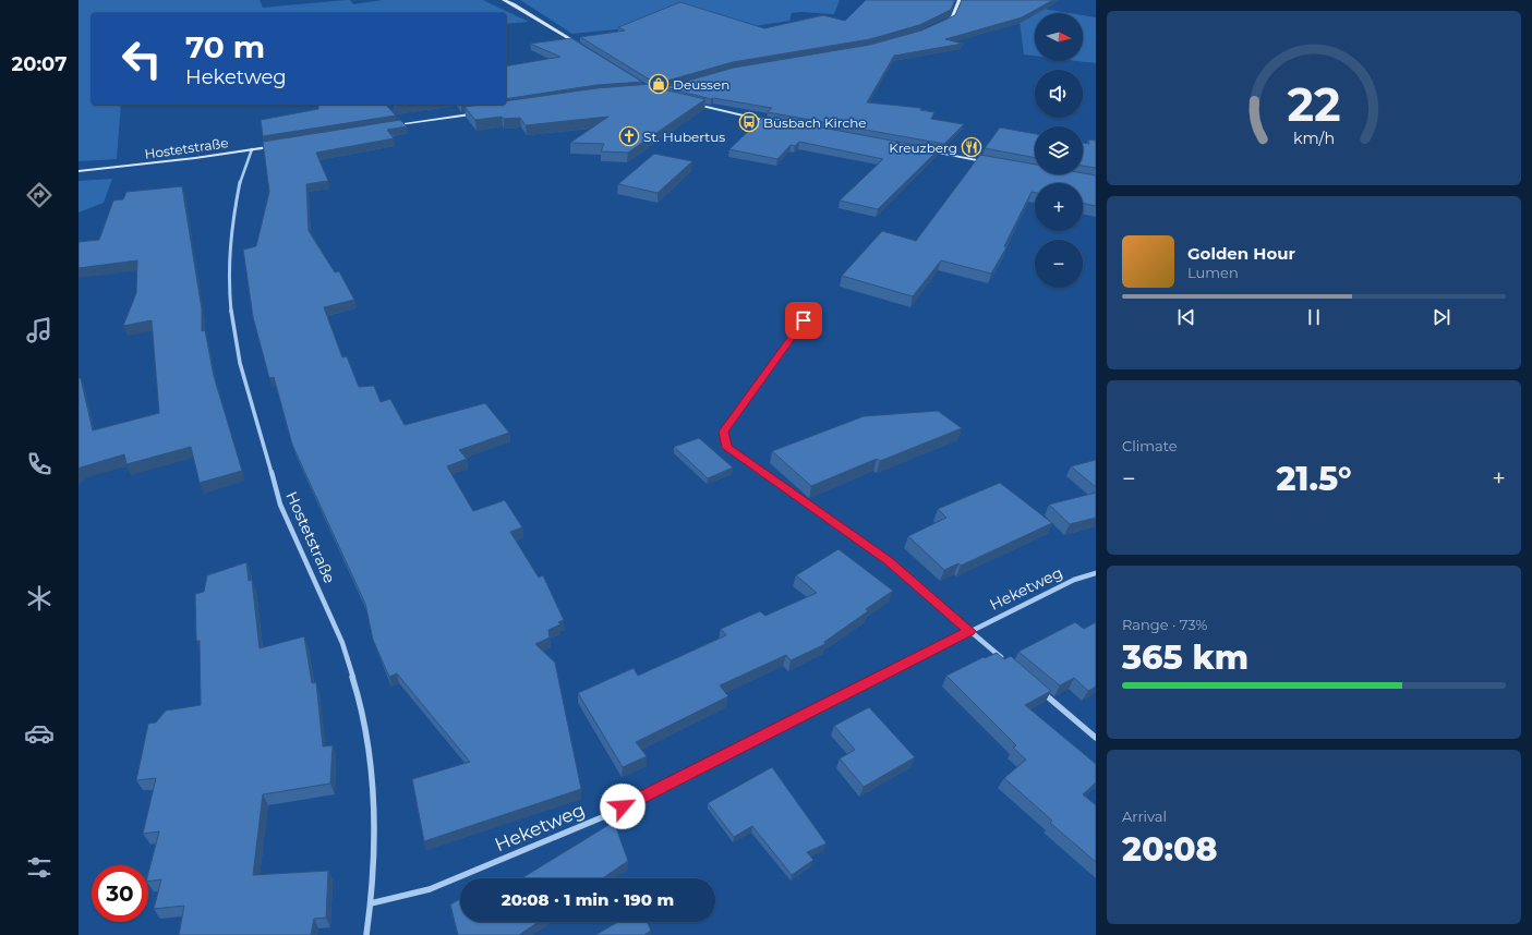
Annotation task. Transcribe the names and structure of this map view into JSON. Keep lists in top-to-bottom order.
{
  "streets": {
    "street": ["Hostetstraße", "Heketweg"]
  },
  "crossings": [
    ["Hostetstraße", "Heketweg"]
  ],
  "places": {
    "shop": ["Deussen"],
    "bus stop": ["Büsbach Kirche"],
    "church": ["St. Hubertus"],
    "restaurant": ["Kreuzberg"]
  },
  "north": "right",
  "page": {
    "tabs": "20:07",
    "map_buttons": ["+", "−"],
    "turn": ["70 m", "Heketweg"],
    "song": ["Golden Hour", "Lumen"],
    "tile": [
      "Climate",
      ["Range · 73%", "365 km"],
      ["Arrival", "20:08"]
    ],
    "heat": ["−", "21.5°", "+"],
    "limit": "30",
    "trip": "20:08 · 1 min · 190 m",
    "gauge": ["22", "km/h"]
  }
}
